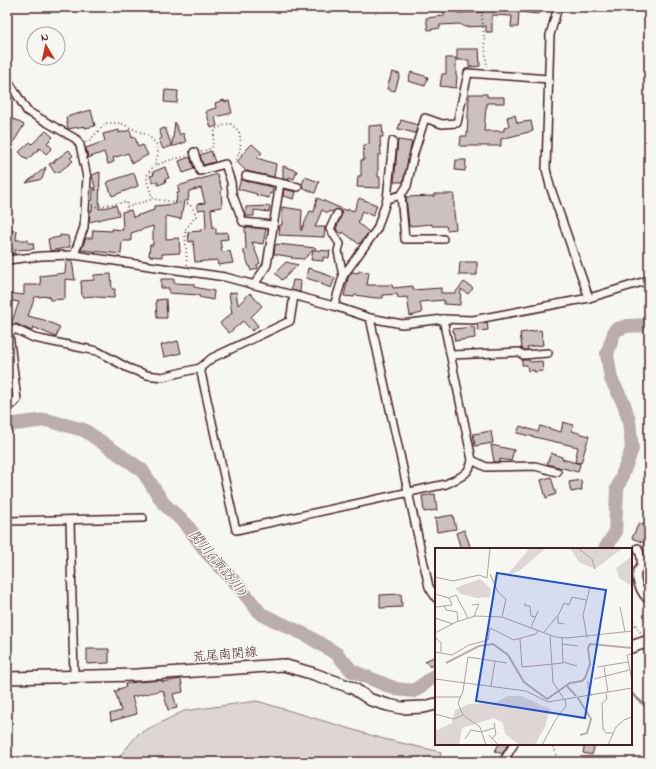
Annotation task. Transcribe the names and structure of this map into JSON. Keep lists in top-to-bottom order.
{
  "streets": {
    "main road": ["荒尾南関線"]
  },
  "water": ["関川(諏訪川)"],
  "north": "top"
}
